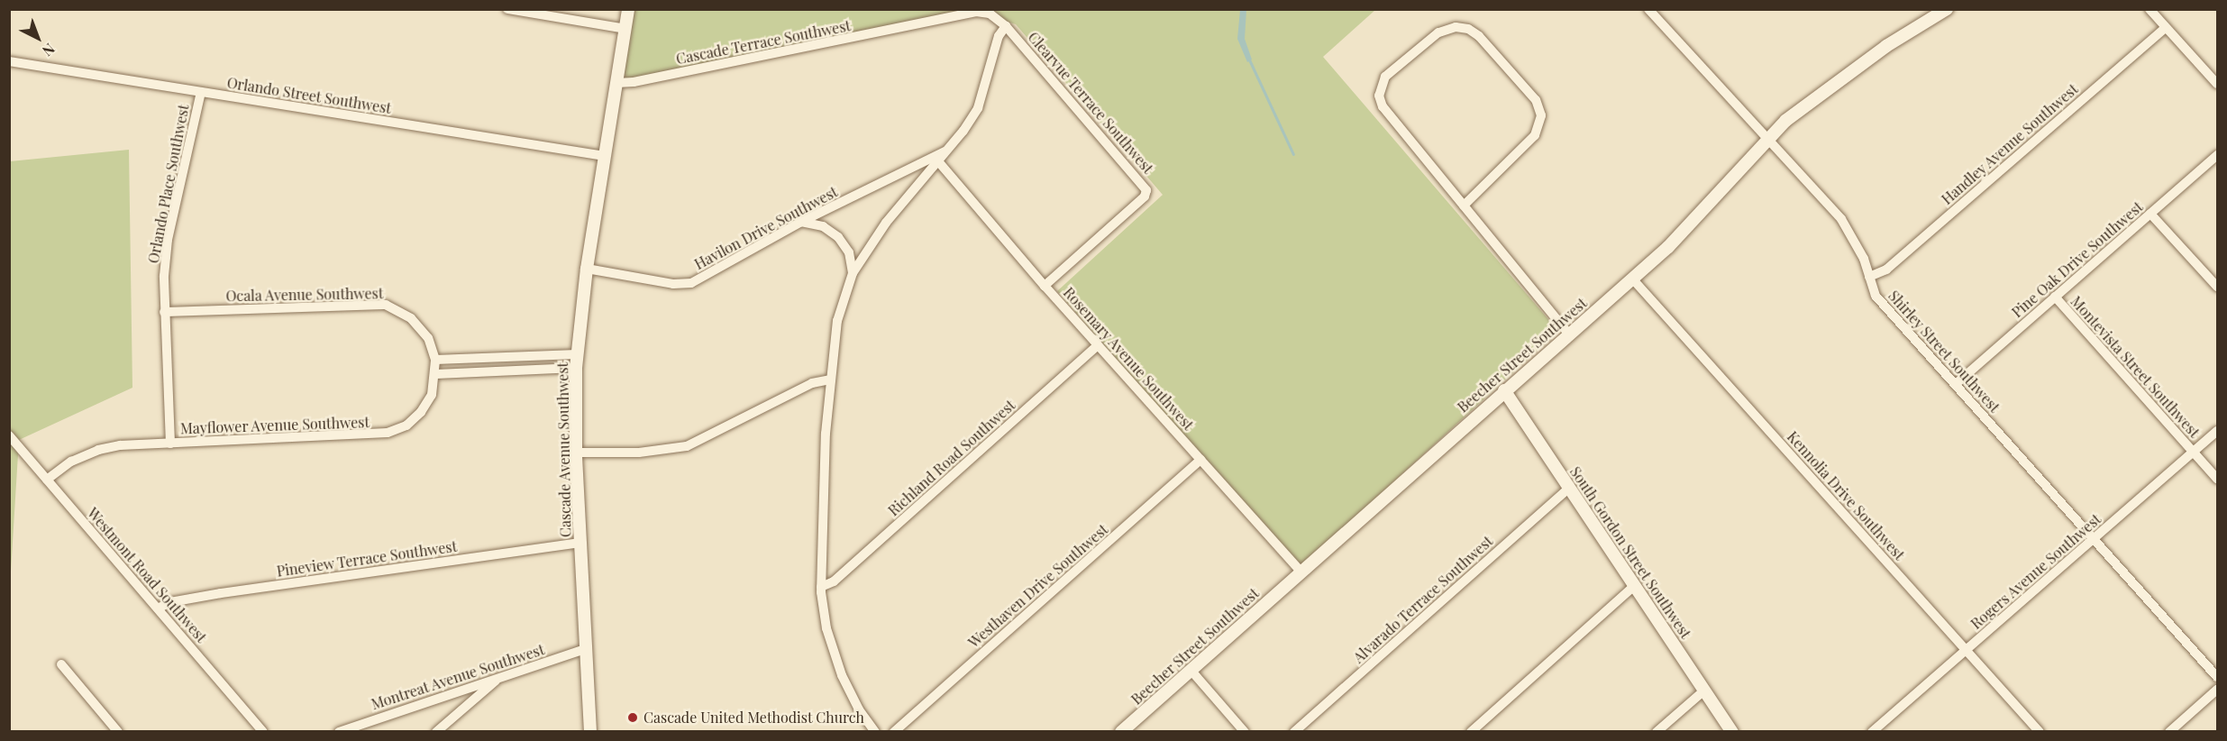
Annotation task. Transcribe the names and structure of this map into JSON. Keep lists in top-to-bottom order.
{
  "streets": {
    "street": [
      "Cascade Terrace Southwest",
      "Orlando Street Southwest",
      "Clearvue Terrace Southwest",
      "Handley Avenue Southwest",
      "Orlando Place Southwest",
      "Havilon Drive Southwest",
      "Pine Oak Drive Southwest",
      "Ocala Avenue Southwest",
      "Shirley Street Southwest",
      "Beecher Street Southwest",
      "Rosemary Avenue Southwest",
      "Montevista Street Southwest",
      "Mayflower Avenue Southwest",
      "Cascade Avenue Southwest",
      "Richland Road Southwest",
      "Kennolia Drive Southwest",
      "South Gordon Street Southwest",
      "Pineview Terrace Southwest",
      "Rogers Avenue Southwest",
      "Westmont Road Southwest",
      "Westhaven Drive Southwest",
      "Alvarado Terrace Southwest",
      "Montreat Avenue Southwest"
    ]
  },
  "crossings": [
    ["Cascade Terrace Southwest", "Clearvue Terrace Southwest"],
    ["Cascade Terrace Southwest", "Cascade Avenue Southwest"],
    ["Orlando Street Southwest", "Orlando Place Southwest"],
    ["Orlando Street Southwest", "Cascade Avenue Southwest"],
    ["Clearvue Terrace Southwest", "Rosemary Avenue Southwest"],
    ["Handley Avenue Southwest", "Shirley Street Southwest"],
    ["Orlando Place Southwest", "Ocala Avenue Southwest"],
    ["Orlando Place Southwest", "Mayflower Avenue Southwest"],
    ["Havilon Drive Southwest", "Cascade Avenue Southwest"],
    ["Pine Oak Drive Southwest", "Shirley Street Southwest"],
    ["Pine Oak Drive Southwest", "Montevista Street Southwest"],
    ["Ocala Avenue Southwest", "Mayflower Avenue Southwest"],
    ["Shirley Street Southwest", "Beecher Street Southwest"],
    ["Shirley Street Southwest", "Rogers Avenue Southwest"],
    ["Beecher Street Southwest", "Rosemary Avenue Southwest"],
    ["Beecher Street Southwest", "Kennolia Drive Southwest"],
    ["Beecher Street Southwest", "South Gordon Street Southwest"],
    ["Rosemary Avenue Southwest", "Richland Road Southwest"],
    ["Rosemary Avenue Southwest", "Westhaven Drive Southwest"],
    ["Montevista Street Southwest", "Rogers Avenue Southwest"],
    ["Mayflower Avenue Southwest", "Westmont Road Southwest"],
    ["Cascade Avenue Southwest", "Pineview Terrace Southwest"],
    ["Cascade Avenue Southwest", "Montreat Avenue Southwest"],
    ["Kennolia Drive Southwest", "Rogers Avenue Southwest"],
    ["South Gordon Street Southwest", "Alvarado Terrace Southwest"],
    ["Pineview Terrace Southwest", "Westmont Road Southwest"]
  ],
  "places": ["Cascade United Methodist Church"],
  "north": "bottom right"
}
